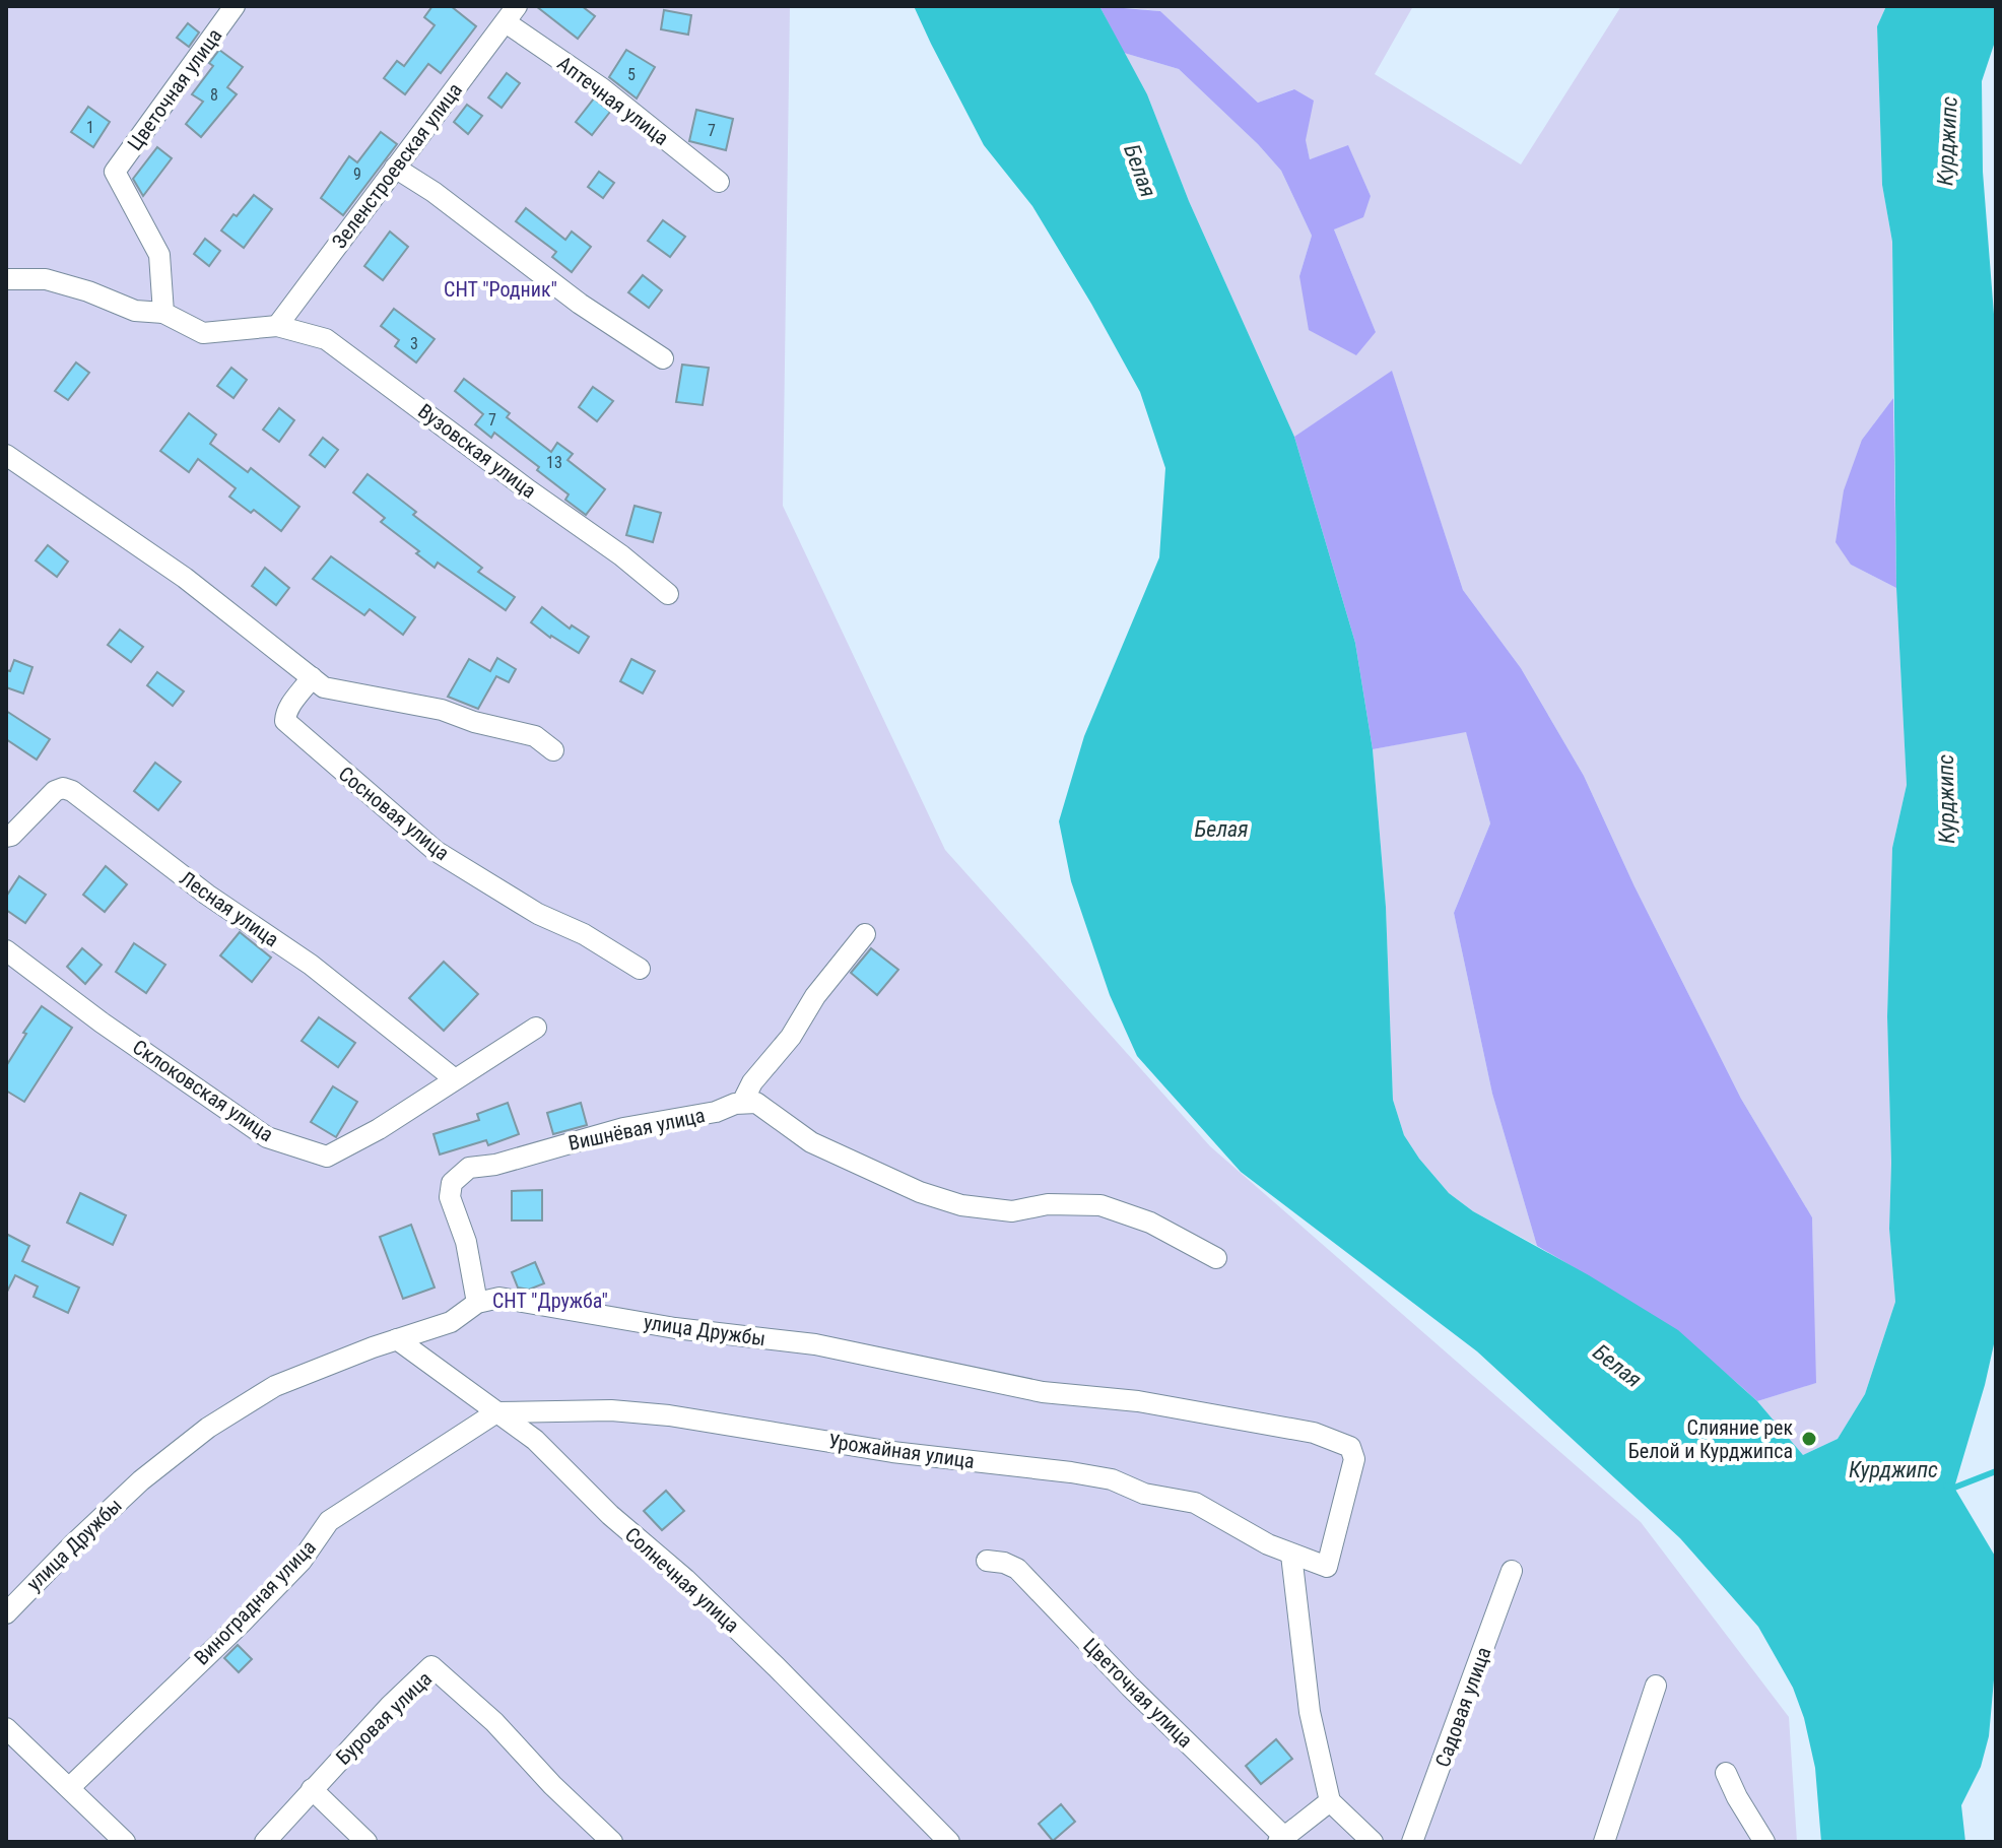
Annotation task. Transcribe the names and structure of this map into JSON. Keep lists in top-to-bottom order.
{
  "streets": {
    "street": [
      "Цветочная улица",
      "Аптечная улица",
      "Зеленстроевская улица",
      "Вузовская улица",
      "Сосновая улица",
      "Лесная улица",
      "Склоковская улица",
      "Вишнёвая улица",
      "улица Дружбы",
      "Урожайная улица",
      "Солнечная улица",
      "Виноградная улица",
      "Садовая улица",
      "Буровая улица"
    ]
  },
  "crossings": [
    ["Аптечная улица", "Зеленстроевская улица"],
    ["Зеленстроевская улица", "Вузовская улица"],
    ["Лесная улица", "Склоковская улица"],
    ["Вишнёвая улица", "улица Дружбы"],
    ["улица Дружбы", "Урожайная улица"],
    ["улица Дружбы", "Солнечная улица"],
    ["Урожайная улица", "Солнечная улица"],
    ["Урожайная улица", "Виноградная улица"],
    ["Солнечная улица", "Виноградная улица"]
  ],
  "water": ["Курджипс", "Белая"],
  "parks": ["СНТ \"Родник\"", "СНТ \"Дружба\""],
  "places": ["Слияние рек Белой и Курджипса"],
  "house_numbers": [
    "5",
    "8",
    "1",
    "7",
    "9",
    "3",
    "7",
    "13"
  ]
}
